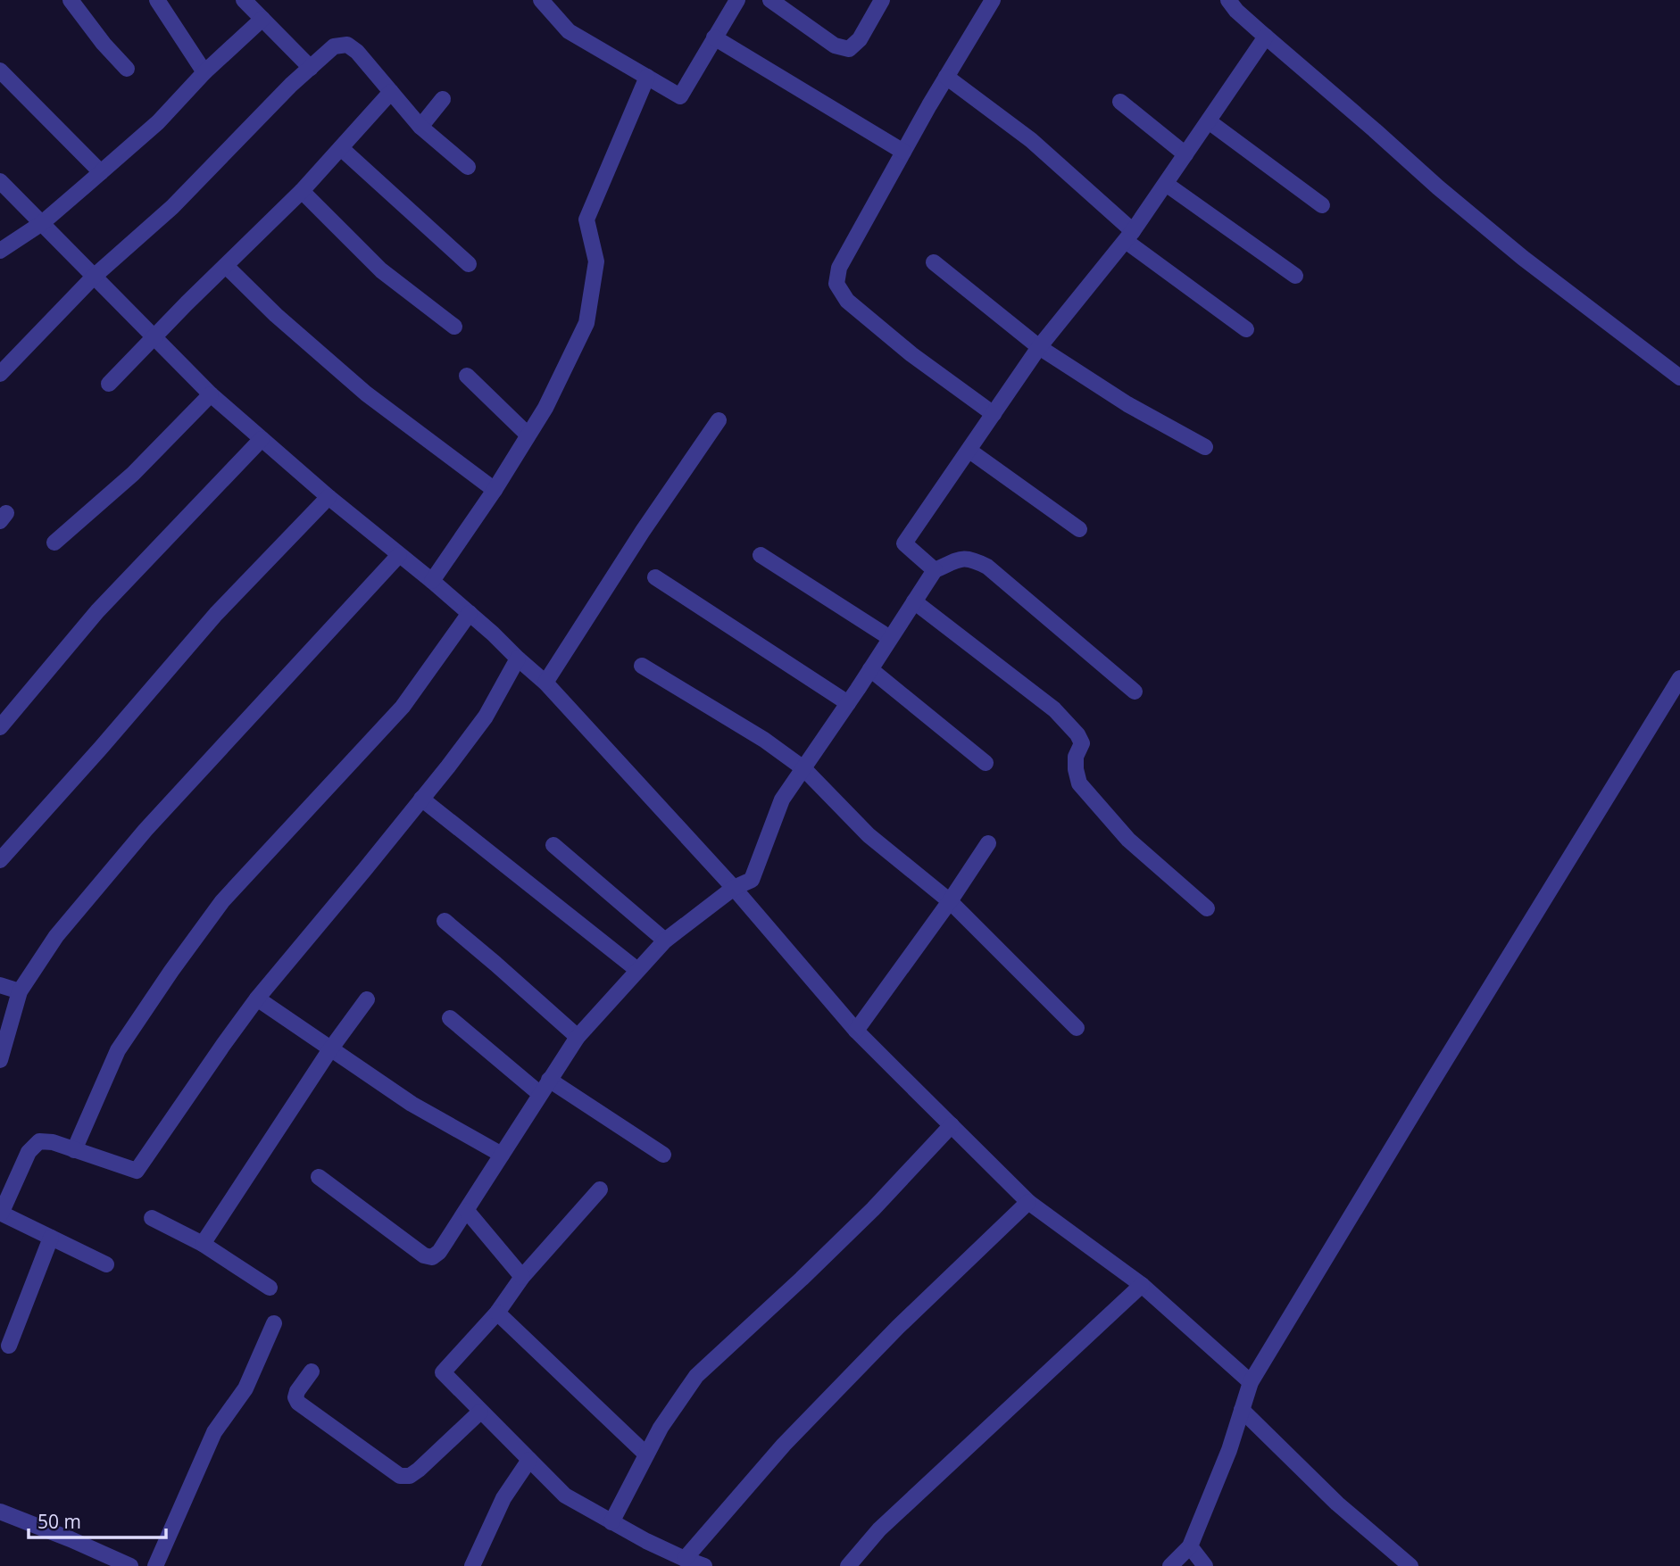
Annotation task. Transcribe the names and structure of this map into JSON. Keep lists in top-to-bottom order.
{
  "scale_bar": "50 m"
}
